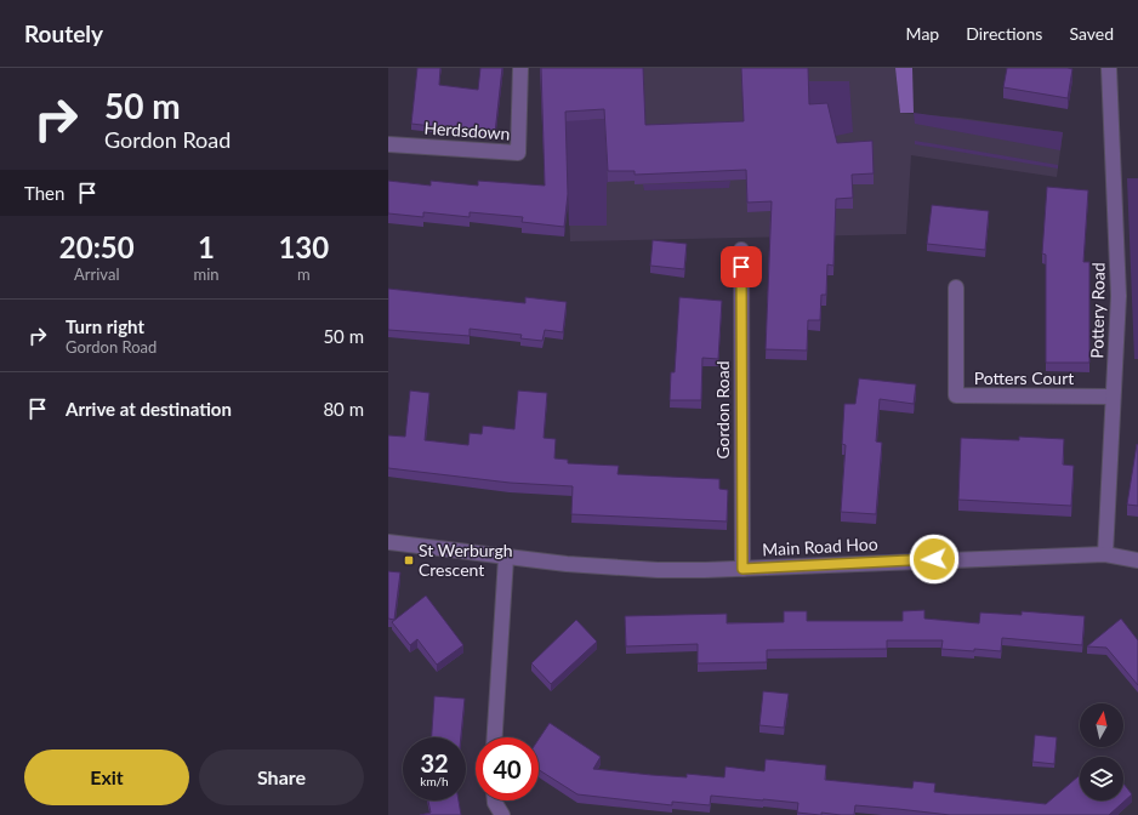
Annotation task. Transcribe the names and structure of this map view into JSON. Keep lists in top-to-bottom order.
{
  "streets": {
    "street": [
      "Herdsdown",
      "Pottery Road",
      "Potters Court",
      "Gordon Road",
      "Main Road Hoo"
    ]
  },
  "crossings": [
    ["Pottery Road", "Potters Court"],
    ["Pottery Road", "Main Road Hoo"],
    ["Gordon Road", "Main Road Hoo"]
  ],
  "places": {
    "transit": ["St Werburgh Crescent"]
  },
  "north": "top",
  "page": {
    "header": "Routely",
    "nav": ["Map", "Directions", "Saved"],
    "turn": ["50 m", "Gordon Road"],
    "then": "Then",
    "eta": [
      "20:50",
      "Arrival",
      "1",
      "min",
      "130",
      "m"
    ],
    "list": [
      {
        "name": "Turn right",
        "note": "Gordon Road",
        "value": "50 m"
      },
      {
        "name": "Arrive at destination",
        "value": "80 m"
      }
    ],
    "speed": "32 km/h",
    "limit": "40",
    "buttons": ["Exit", "Share"]
  }
}
